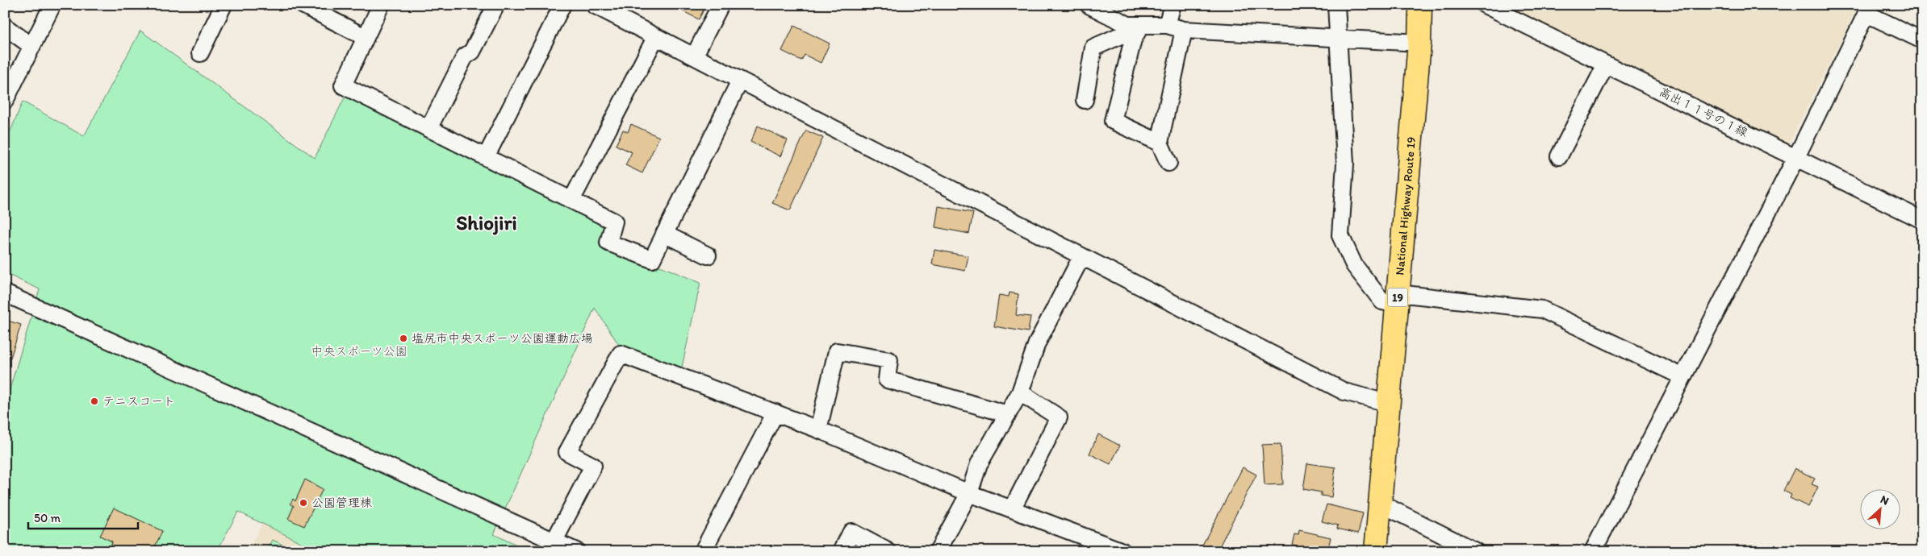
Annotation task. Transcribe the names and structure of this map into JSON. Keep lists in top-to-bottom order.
{
  "streets": {
    "highway": ["National Highway Route 19", "19"],
    "street": ["高出１１号の１線"]
  },
  "districts": ["Shiojiri"],
  "parks": ["中央スポーツ公園"],
  "places": ["塩尻市中央スポーツ公園運動広場", "テニスコート", "公園管理棟"],
  "scale_bar": "50 m",
  "north": "top right"
}
